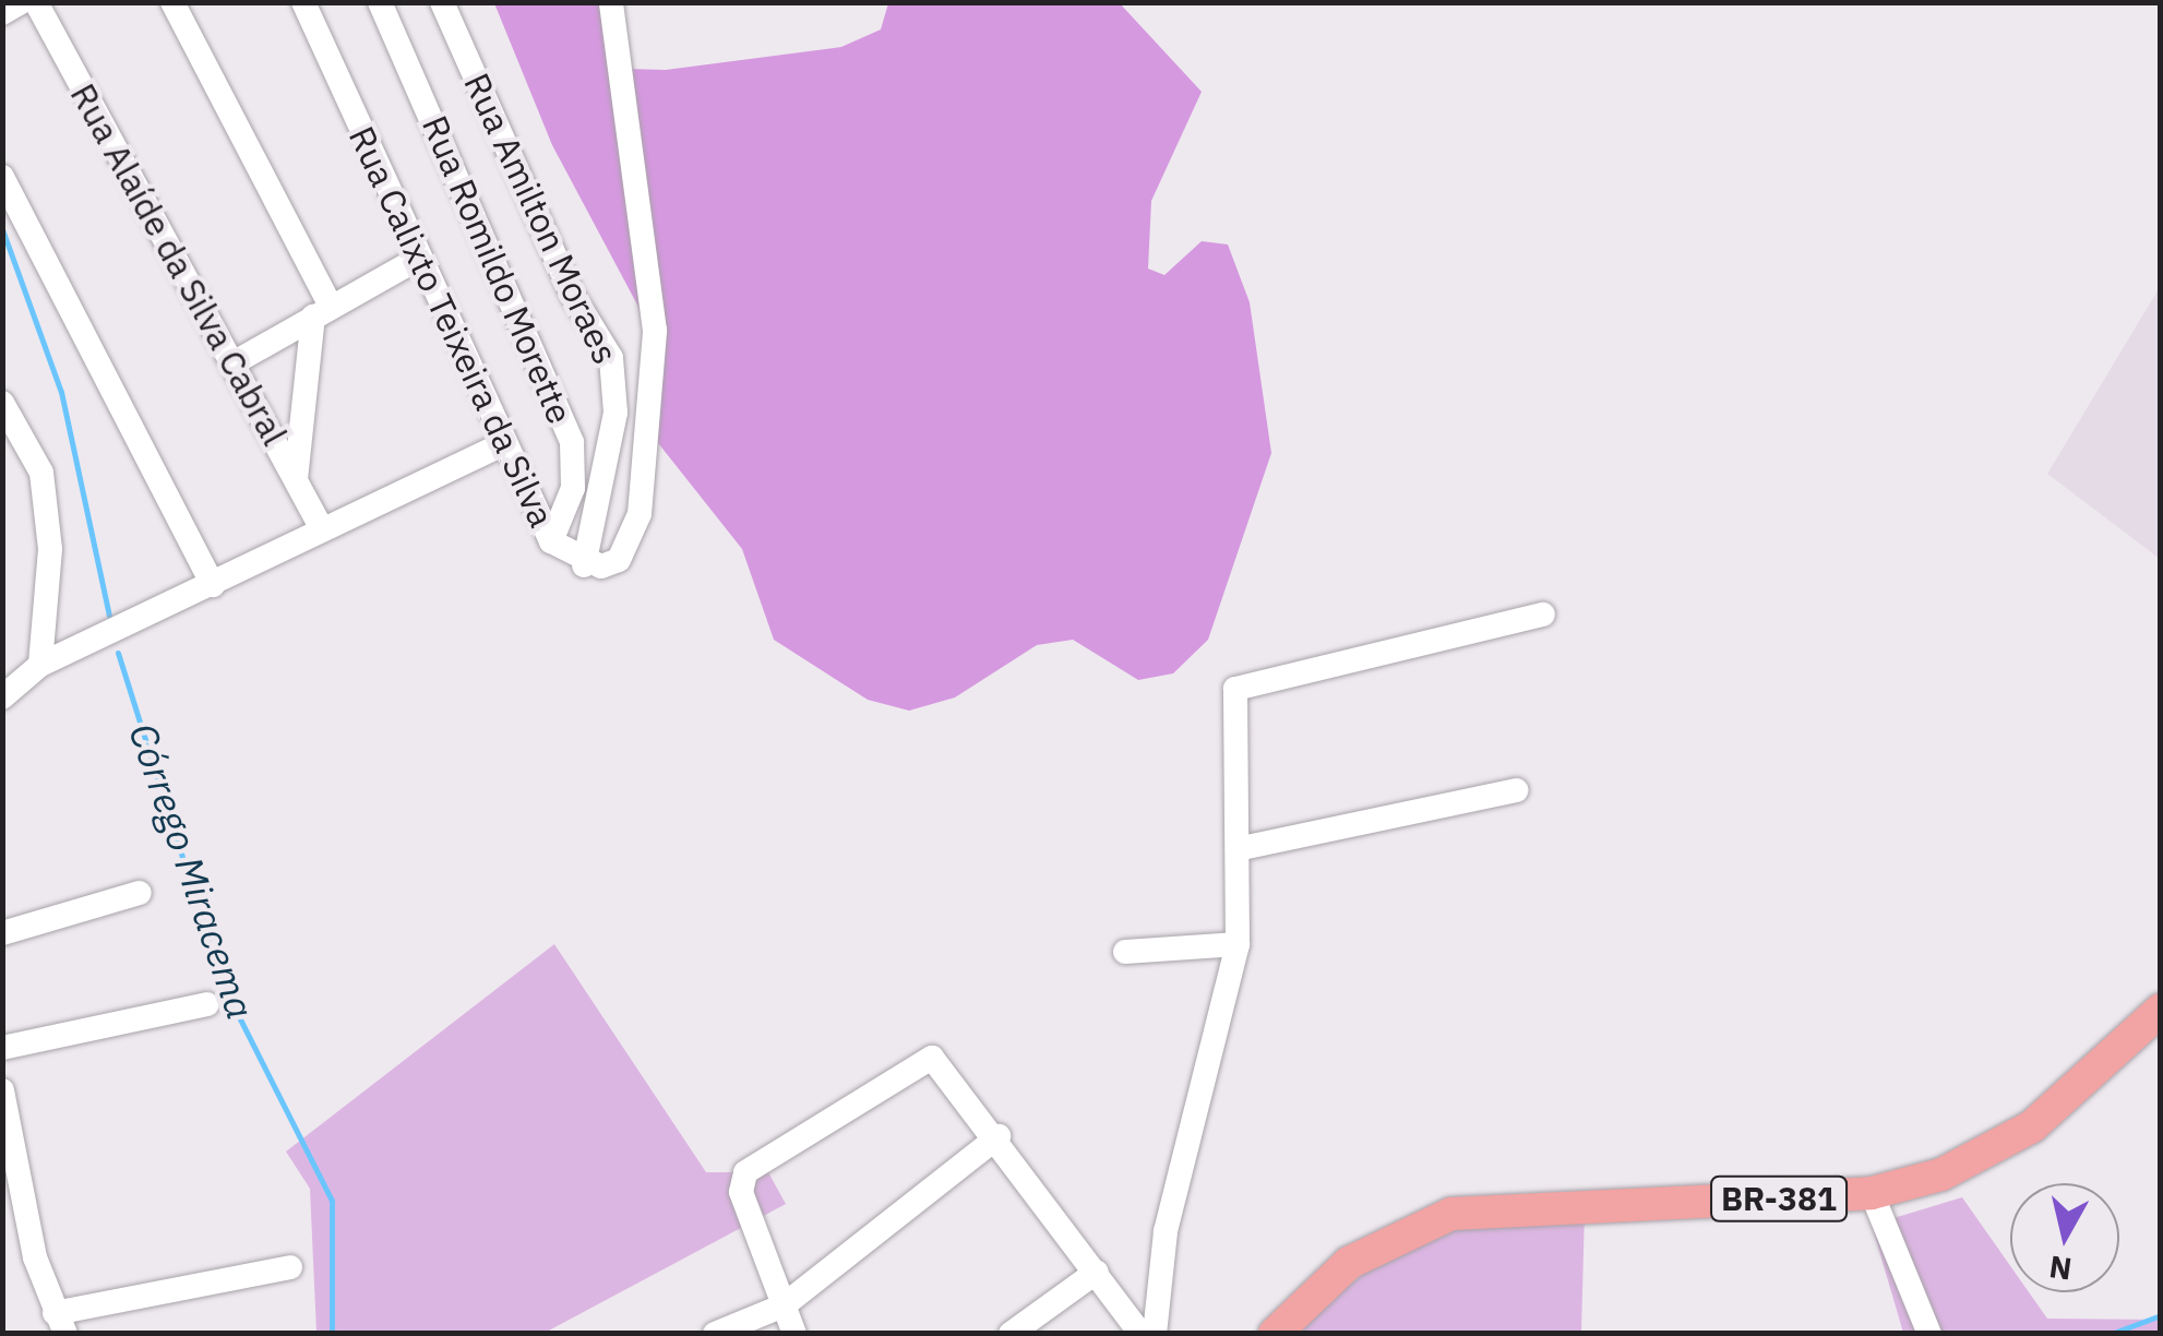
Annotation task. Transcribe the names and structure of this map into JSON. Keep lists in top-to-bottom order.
{
  "streets": {
    "main road": ["BR-381"],
    "street": [
      "Rua Amilton Moraes",
      "Rua Alaíde da Silva Cabral",
      "Rua Romildo Morette",
      "Rua Calixto Teixeira da Silva"
    ]
  },
  "crossings": [
    ["Rua Amilton Moraes", "Rua Calixto Teixeira da Silva"],
    ["Rua Romildo Morette", "Rua Calixto Teixeira da Silva"]
  ],
  "water": ["Córrego Miracema"],
  "north": "bottom"
}
